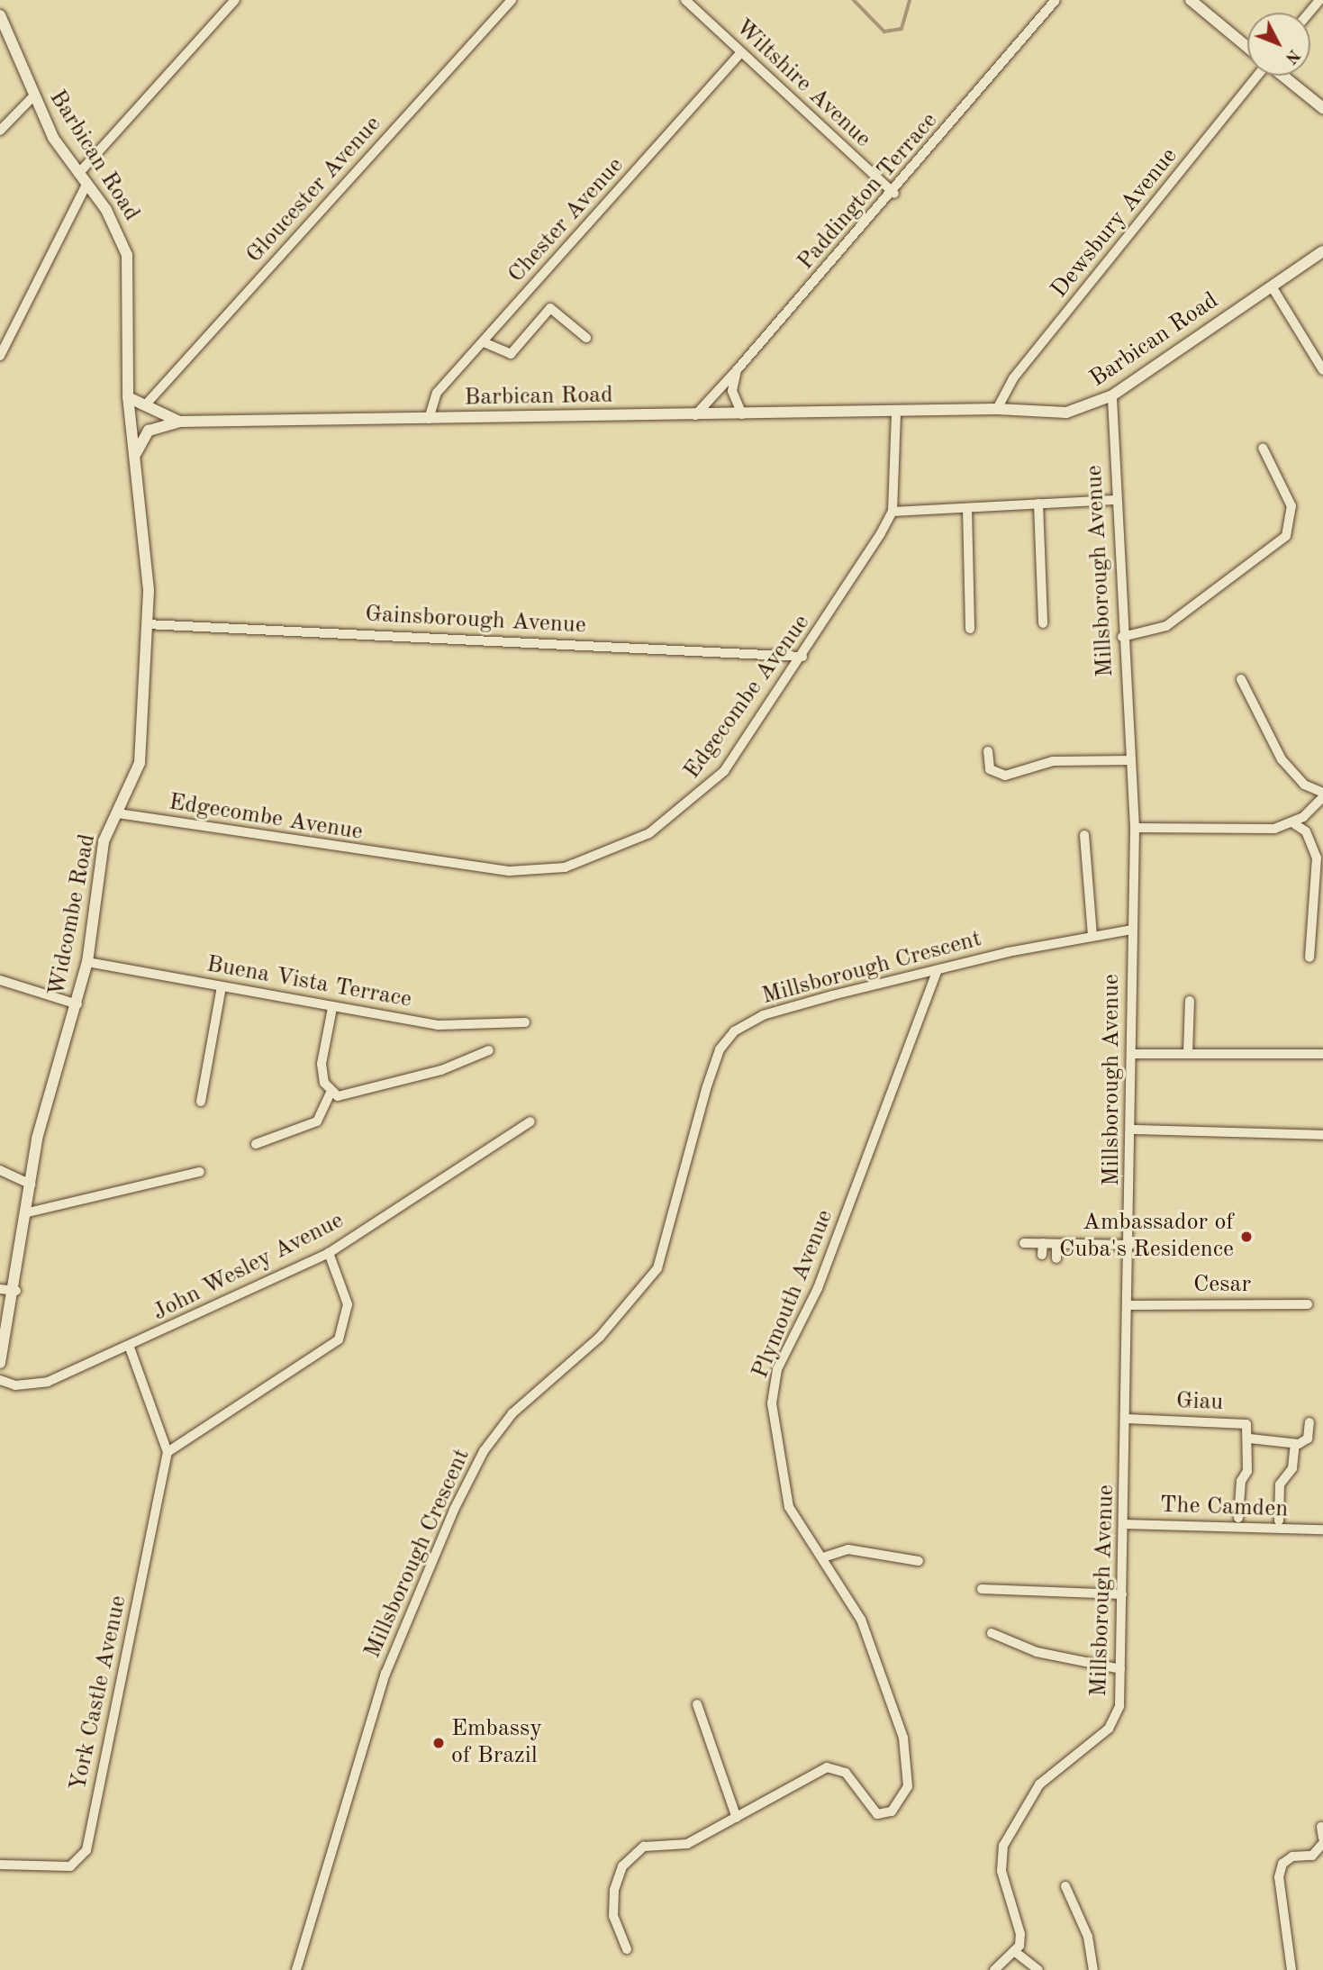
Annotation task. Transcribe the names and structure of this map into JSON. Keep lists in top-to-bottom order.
{
  "streets": {
    "main road": ["Barbican Road", "Widcombe Road"],
    "street": [
      "Wiltshire Avenue",
      "Gloucester Avenue",
      "Paddington Terrace",
      "Chester Avenue",
      "Dewsbury Avenue",
      "Millsborough Avenue",
      "Gainsborough Avenue",
      "Edgecombe Avenue",
      "Millsborough Crescent",
      "Buena Vista Terrace",
      "John Wesley Avenue",
      "Cesar",
      "Plymouth Avenue",
      "Giau",
      "The Camden",
      "York Castle Avenue"
    ]
  },
  "crossings": [
    ["Wiltshire Avenue", "Paddington Terrace"],
    ["Wiltshire Avenue", "Chester Avenue"],
    ["Barbican Road", "Gloucester Avenue"],
    ["Barbican Road", "Paddington Terrace"],
    ["Barbican Road", "Chester Avenue"],
    ["Barbican Road", "Dewsbury Avenue"],
    ["Barbican Road", "Millsborough Avenue"],
    ["Barbican Road", "Edgecombe Avenue"],
    ["Barbican Road", "Widcombe Road"],
    ["Millsborough Avenue", "Millsborough Crescent"],
    ["Millsborough Avenue", "Cesar"],
    ["Millsborough Avenue", "Giau"],
    ["Millsborough Avenue", "The Camden"],
    ["Gainsborough Avenue", "Edgecombe Avenue"],
    ["Gainsborough Avenue", "Widcombe Road"],
    ["Edgecombe Avenue", "Widcombe Road"],
    ["Widcombe Road", "Buena Vista Terrace"],
    ["Millsborough Crescent", "Plymouth Avenue"]
  ],
  "places": ["Ambassador of Cuba's Residence", "Embassy of Brazil"],
  "north": "bottom right"
}
